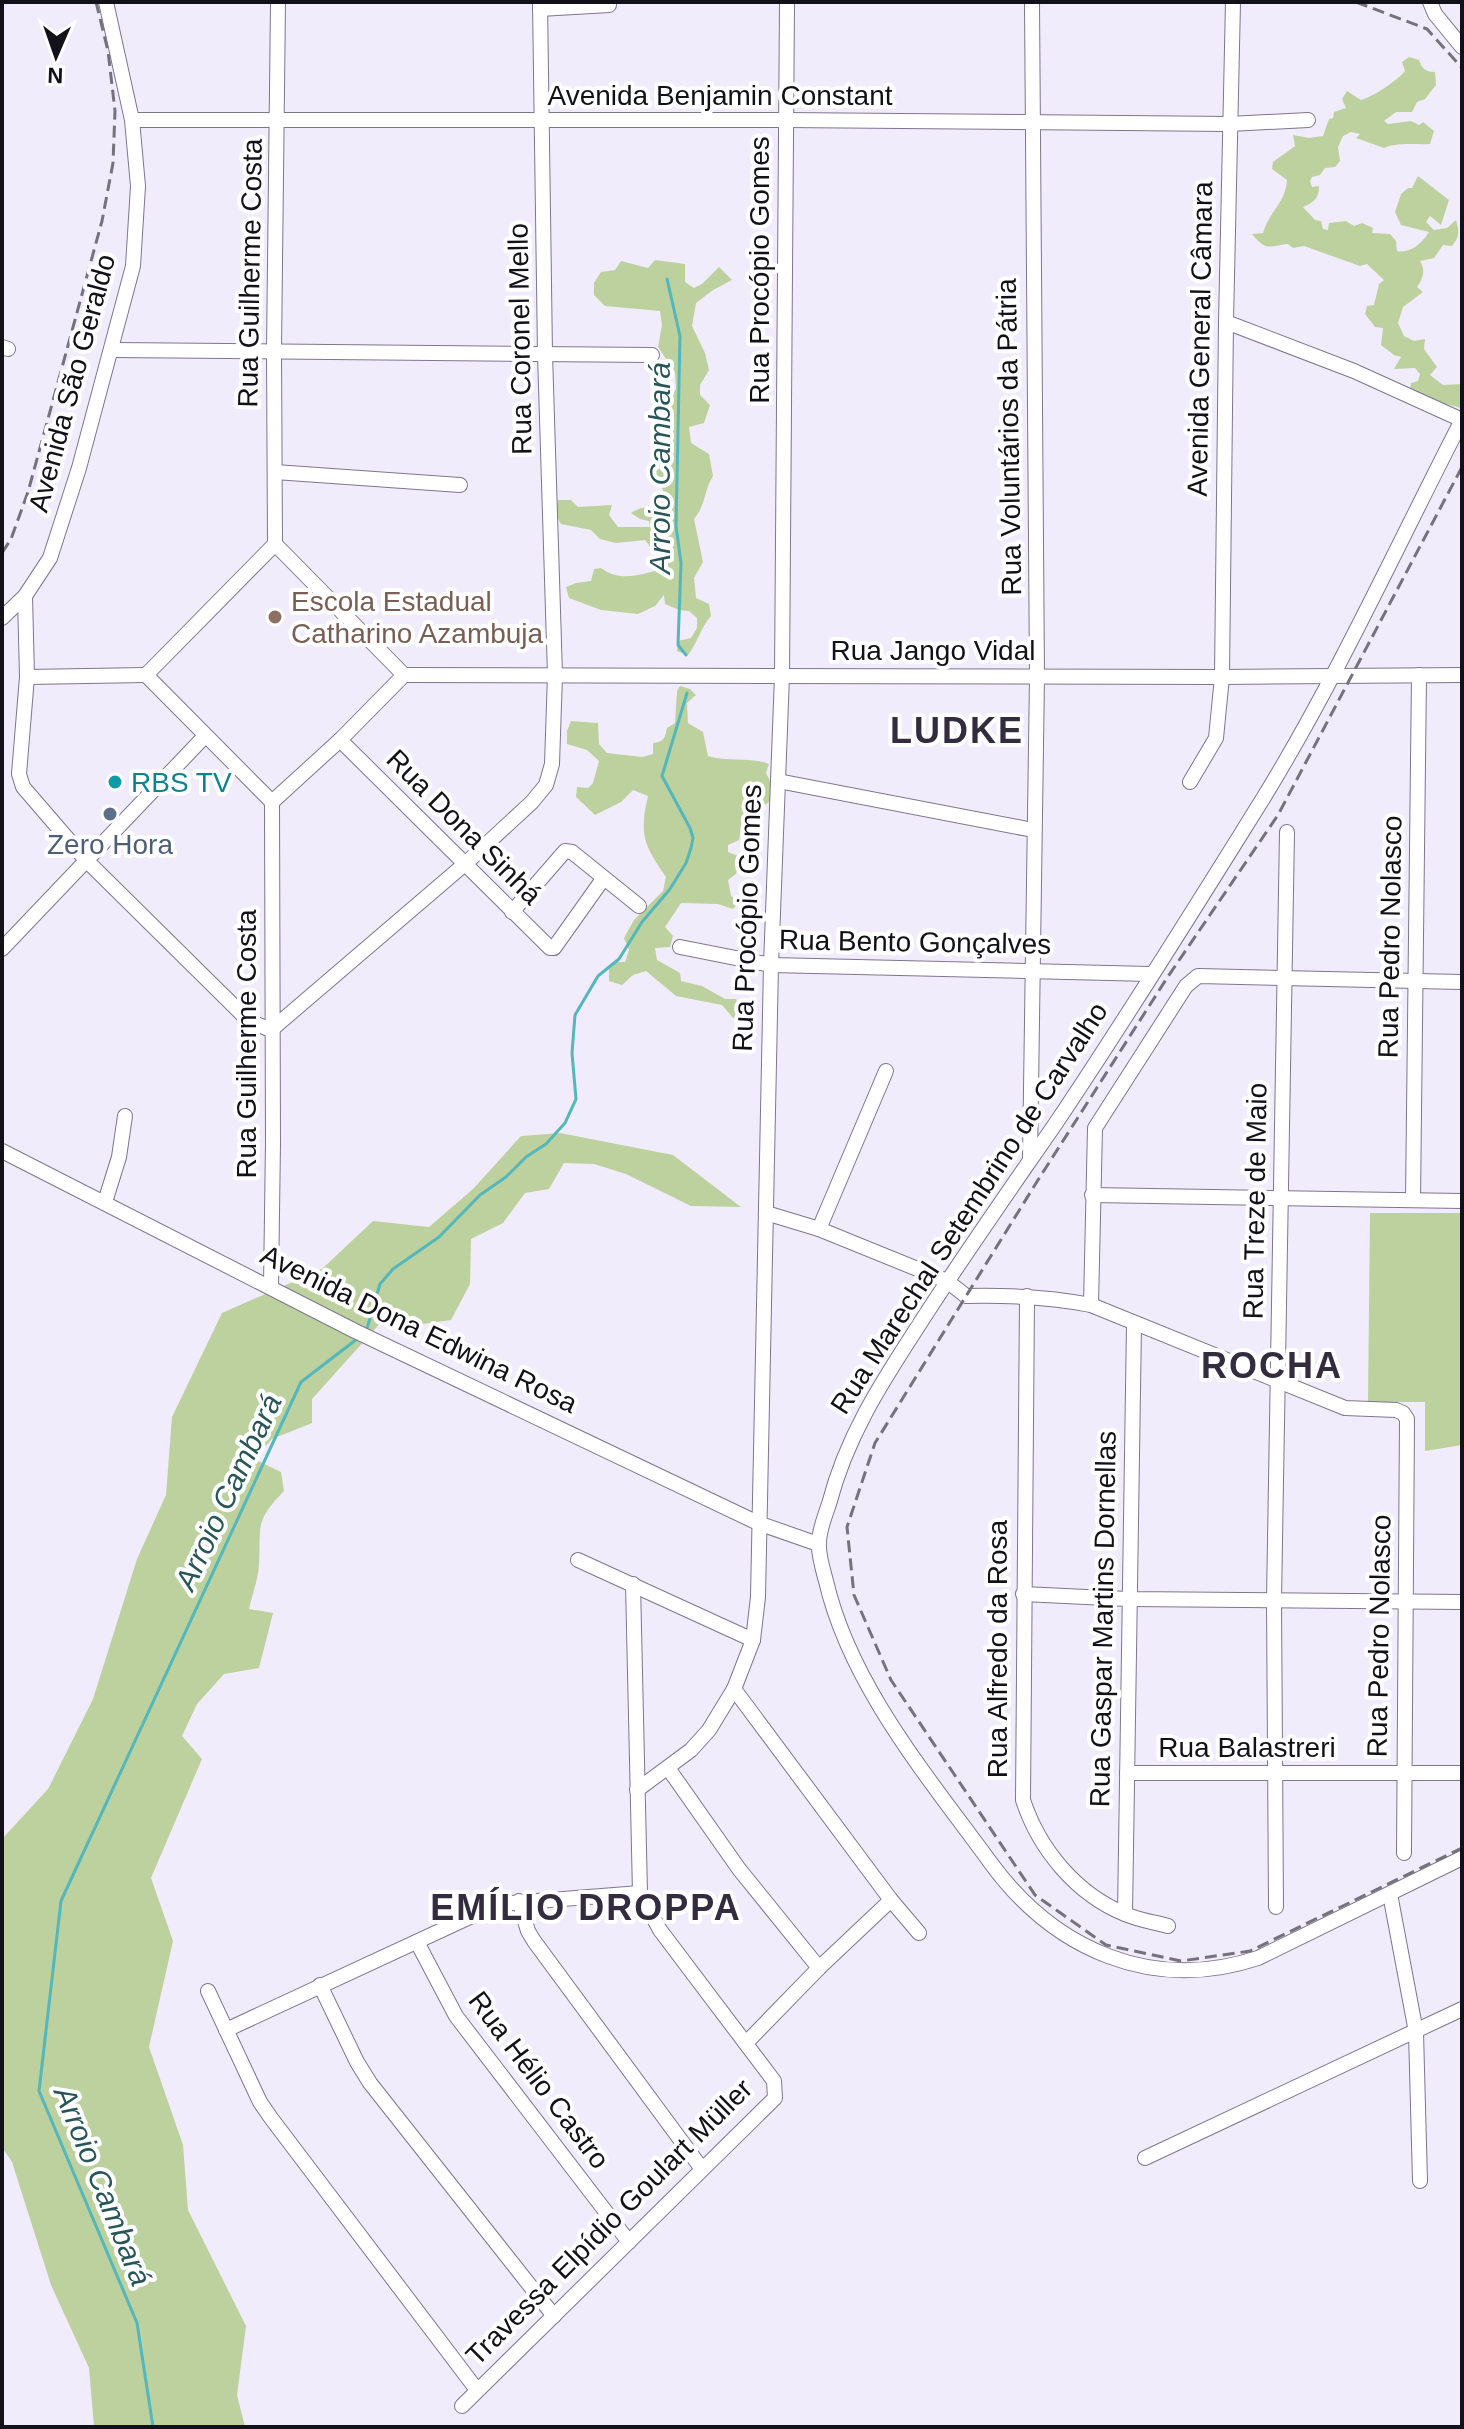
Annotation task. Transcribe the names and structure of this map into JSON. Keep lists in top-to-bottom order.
{
  "streets": {
    "street": [
      "Avenida Benjamin Constant",
      "Rua Procópio Gomes",
      "Rua Guilherme Costa",
      "Rua Coronel Mello",
      "Avenida General Câmara",
      "Avenida São Geraldo",
      "Rua Voluntários da Pátria",
      "Rua Jango Vidal",
      "Rua Dona Sinhá",
      "Rua Pedro Nolasco",
      "Rua Bento Gonçalves",
      "Rua Treze de Maio",
      "Rua Marechal Setembrino de Carvalho",
      "Avenida Dona Edwina Rosa",
      "Rua Gaspar Martins Dornellas",
      "Rua Alfredo da Rosa",
      "Rua Balastreri",
      "Rua Hélio Castro",
      "Travessa Elpídio Goulart Müller"
    ]
  },
  "crossings": [
    ["Avenida Benjamin Constant", "Rua Procópio Gomes"],
    ["Avenida Benjamin Constant", "Rua Guilherme Costa"],
    ["Avenida Benjamin Constant", "Rua Coronel Mello"],
    ["Avenida Benjamin Constant", "Avenida General Câmara"],
    ["Avenida Benjamin Constant", "Avenida São Geraldo"],
    ["Avenida Benjamin Constant", "Rua Voluntários da Pátria"],
    ["Rua Procópio Gomes", "Rua Jango Vidal"],
    ["Rua Procópio Gomes", "Rua Bento Gonçalves"],
    ["Rua Procópio Gomes", "Avenida Dona Edwina Rosa"],
    ["Rua Procópio Gomes", "Travessa Elpídio Goulart Müller"],
    ["Rua Guilherme Costa", "Rua Coronel Mello"],
    ["Rua Guilherme Costa", "Avenida Dona Edwina Rosa"],
    ["Rua Coronel Mello", "Rua Jango Vidal"],
    ["Rua Coronel Mello", "Rua Dona Sinhá"],
    ["Avenida General Câmara", "Rua Jango Vidal"],
    ["Rua Voluntários da Pátria", "Rua Jango Vidal"],
    ["Rua Voluntários da Pátria", "Rua Bento Gonçalves"],
    ["Rua Voluntários da Pátria", "Rua Marechal Setembrino de Carvalho"],
    ["Rua Jango Vidal", "Rua Pedro Nolasco"],
    ["Rua Jango Vidal", "Rua Marechal Setembrino de Carvalho"],
    ["Rua Pedro Nolasco", "Rua Treze de Maio"],
    ["Rua Pedro Nolasco", "Rua Balastreri"],
    ["Rua Bento Gonçalves", "Rua Marechal Setembrino de Carvalho"],
    ["Rua Treze de Maio", "Rua Balastreri"],
    ["Rua Marechal Setembrino de Carvalho", "Avenida Dona Edwina Rosa"],
    ["Rua Gaspar Martins Dornellas", "Rua Alfredo da Rosa"],
    ["Rua Gaspar Martins Dornellas", "Rua Balastreri"],
    ["Rua Hélio Castro", "Travessa Elpídio Goulart Müller"]
  ],
  "districts": ["LUDKE", "ROCHA", "EMÍLIO DROPPA"],
  "water": ["Arroio Cambará"],
  "places": ["Escola Estadual Catharino Azambuja", "RBS TV", "Zero Hora"],
  "north": "bottom"
}
